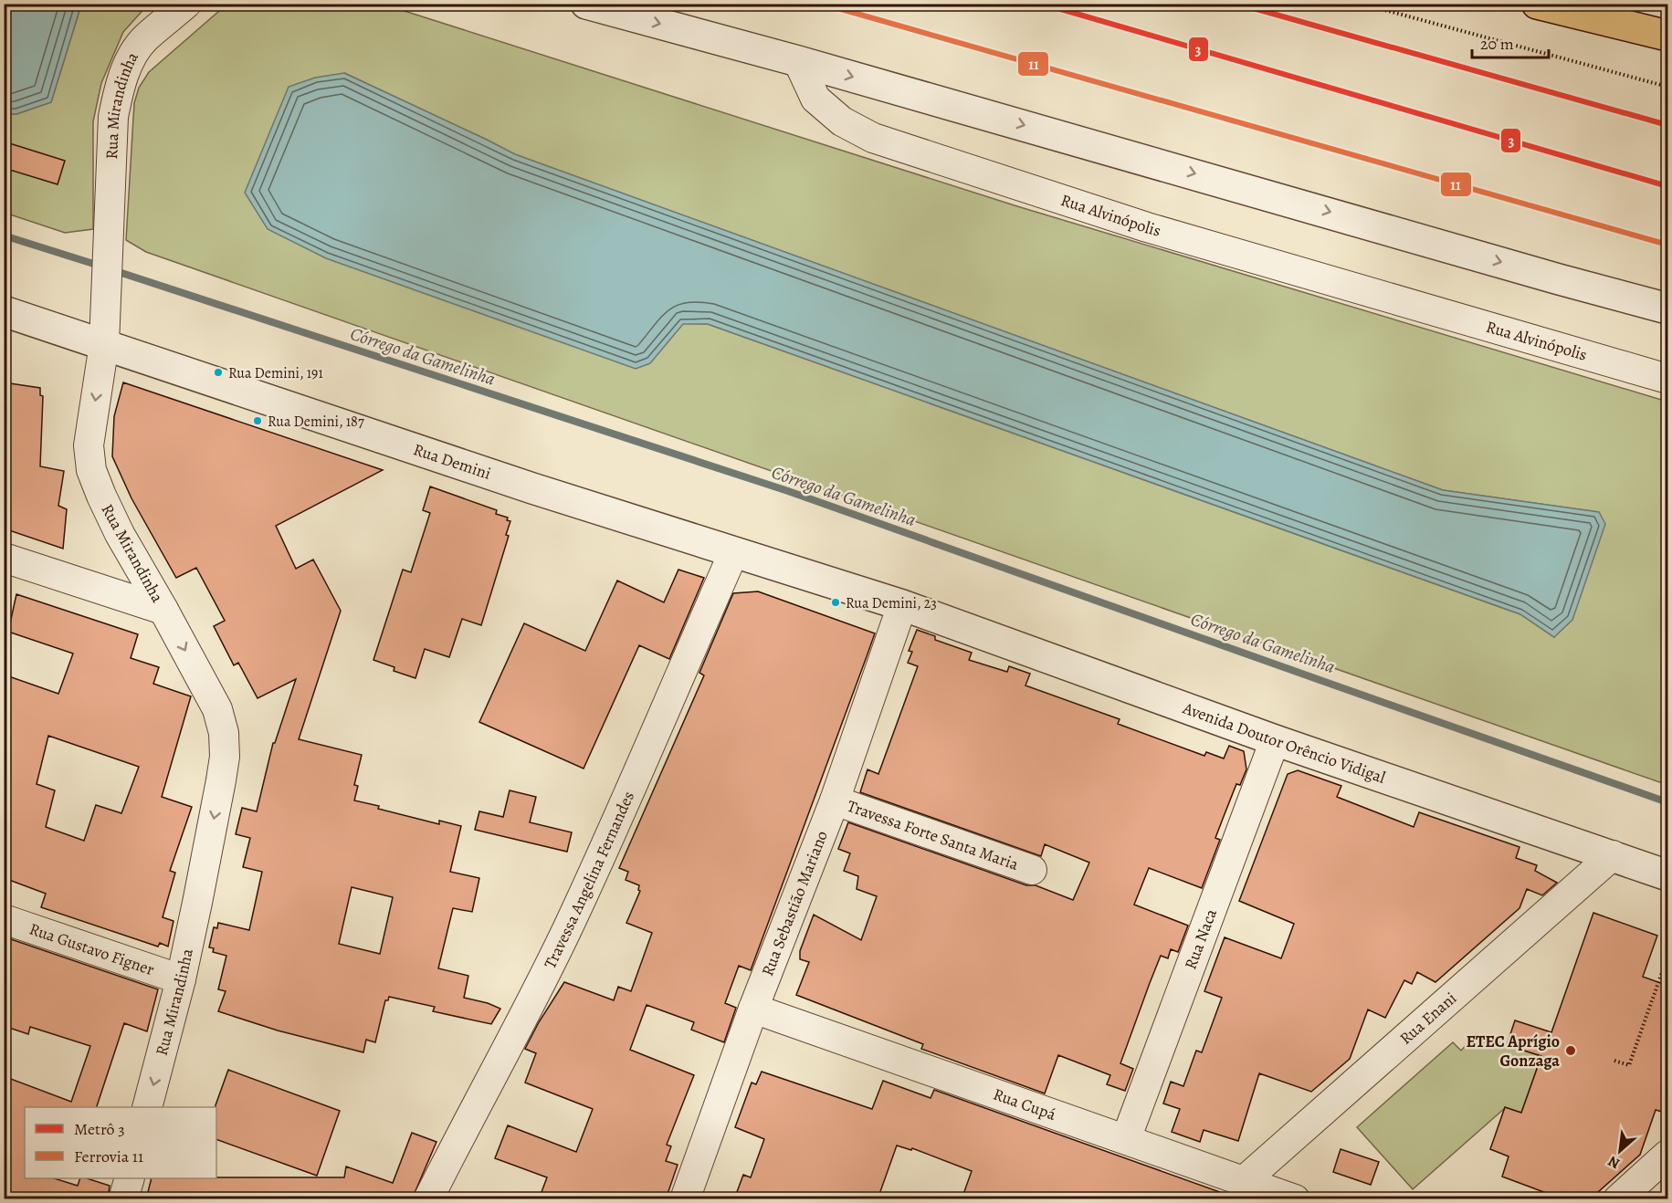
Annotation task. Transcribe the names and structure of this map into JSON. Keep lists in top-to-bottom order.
{
  "streets": {
    "street": [
      "Rua Mirandinha",
      "Rua Alvinópolis",
      "Rua Demini",
      "Avenida Doutor Orêncio Vidigal",
      "Travessa Forte Santa Maria",
      "Travessa Angelina Fernandes",
      "Rua Sebastião Mariano",
      "Rua Naca",
      "Rua Gustavo Figner",
      "Rua Enani",
      "Rua Cupá"
    ]
  },
  "crossings": [
    ["Rua Mirandinha", "Rua Demini"],
    ["Rua Mirandinha", "Rua Gustavo Figner"],
    ["Rua Demini", "Avenida Doutor Orêncio Vidigal"],
    ["Rua Demini", "Travessa Angelina Fernandes"],
    ["Rua Demini", "Rua Sebastião Mariano"],
    ["Avenida Doutor Orêncio Vidigal", "Rua Sebastião Mariano"],
    ["Avenida Doutor Orêncio Vidigal", "Rua Naca"],
    ["Avenida Doutor Orêncio Vidigal", "Rua Enani"],
    ["Travessa Forte Santa Maria", "Rua Sebastião Mariano"],
    ["Rua Sebastião Mariano", "Rua Cupá"],
    ["Rua Naca", "Rua Cupá"],
    ["Rua Enani", "Rua Cupá"]
  ],
  "one_way": ["Rua Mirandinha"],
  "water": ["Córrego da Gamelinha"],
  "places": [
    "Rua Demini, 191",
    "Rua Demini, 187",
    "Rua Demini, 23",
    "ETEC Aprígio Gonzaga"
  ],
  "lines": ["metro line 3", "rail line 11"],
  "legend": ["Metrô 3", "Ferrovia 11"],
  "scale_bar": "20 m",
  "north": "bottom left"
}
